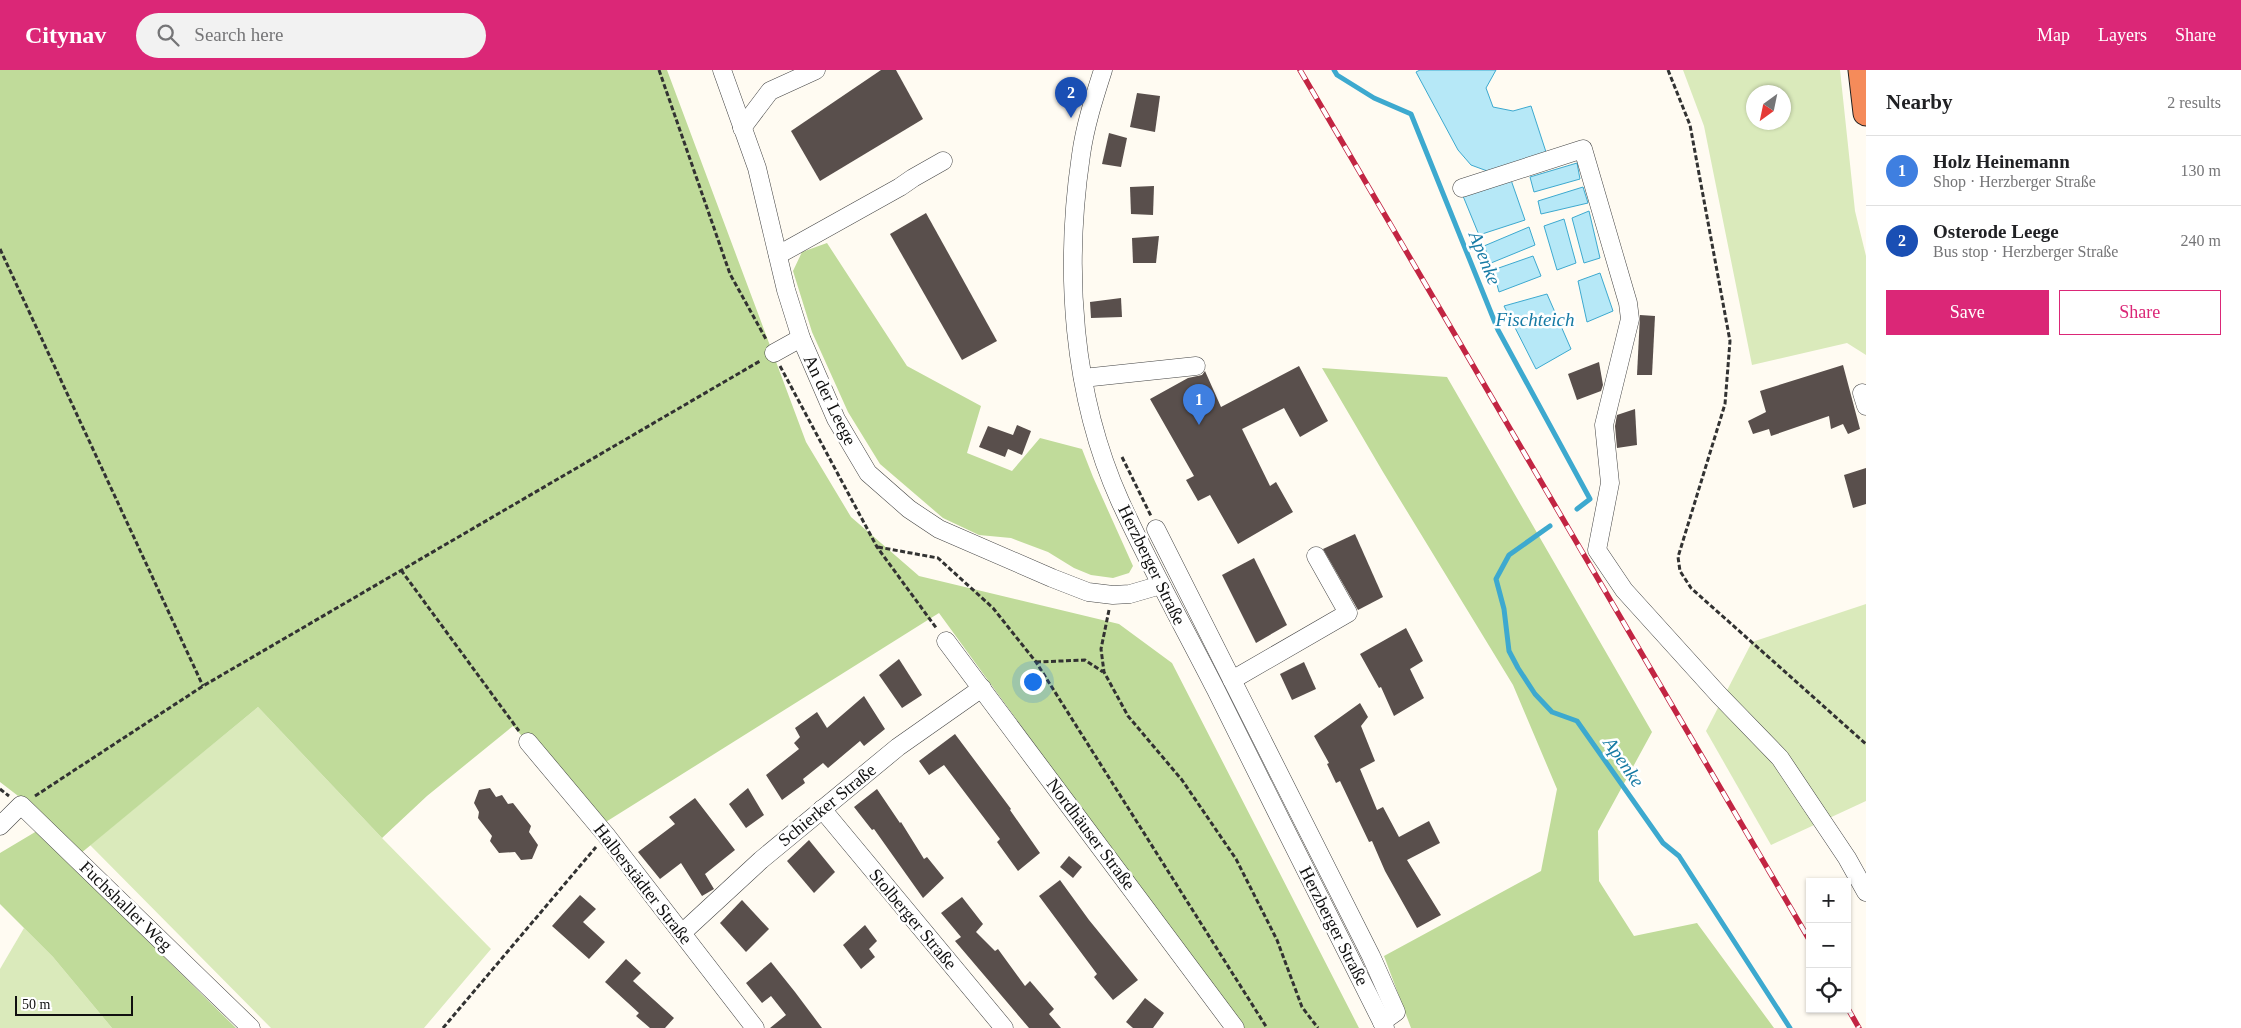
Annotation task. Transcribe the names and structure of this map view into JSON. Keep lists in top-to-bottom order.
{
  "streets": {
    "street": [
      "An der Leege",
      "Herzberger Straße",
      "Schierker Straße",
      "Nordhäuser Straße",
      "Halberstädter Straße",
      "Fuchshaller Weg",
      "Stolberger Straße"
    ]
  },
  "crossings": [
    ["An der Leege", "Herzberger Straße"],
    ["Schierker Straße", "Nordhäuser Straße"],
    ["Schierker Straße", "Halberstädter Straße"],
    ["Schierker Straße", "Stolberger Straße"]
  ],
  "water": ["Apenke", "Fischteich"],
  "scale_bar": "50 m",
  "north": "bottom left",
  "page": {
    "header": "Citynav",
    "search": "Search here",
    "nav": ["Map", "Layers", "Share"],
    "heading": ["Nearby", "2 results"],
    "pins": ["2", "1"],
    "list": [
      {
        "mark": "1",
        "name": "Holz Heinemann",
        "note": "Shop · Herzberger Straße",
        "value": "130 m"
      },
      {
        "mark": "2",
        "name": "Osterode Leege",
        "note": "Bus stop · Herzberger Straße",
        "value": "240 m"
      }
    ],
    "buttons": ["Save", "Share"],
    "map_buttons": ["+", "−"],
    "scale": "50 m"
  }
}
